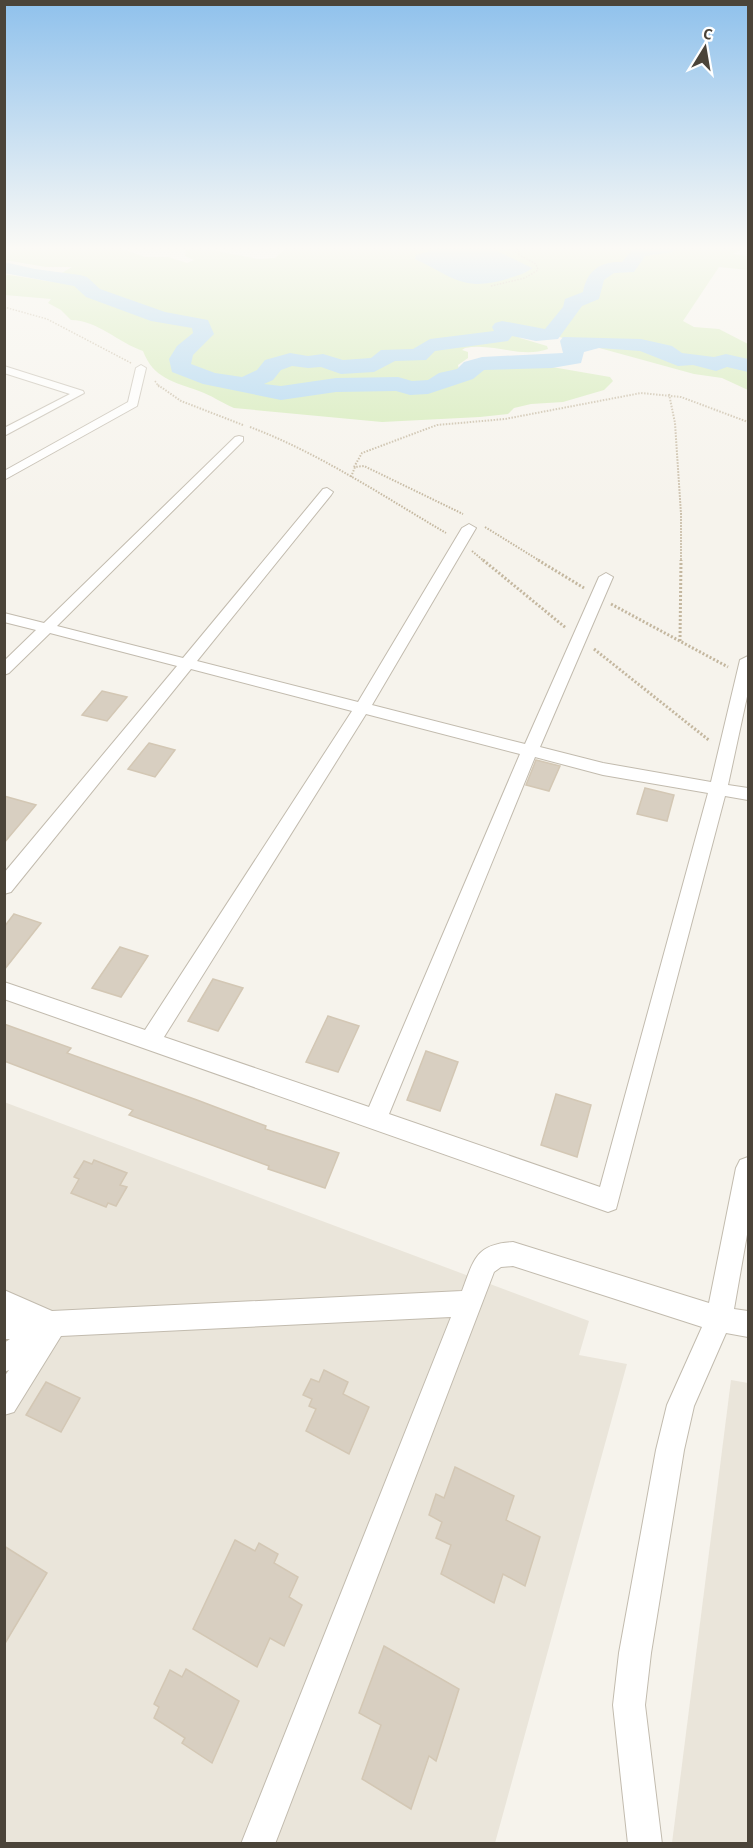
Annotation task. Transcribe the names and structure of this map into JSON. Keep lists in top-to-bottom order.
{
  "north": "top"
}
